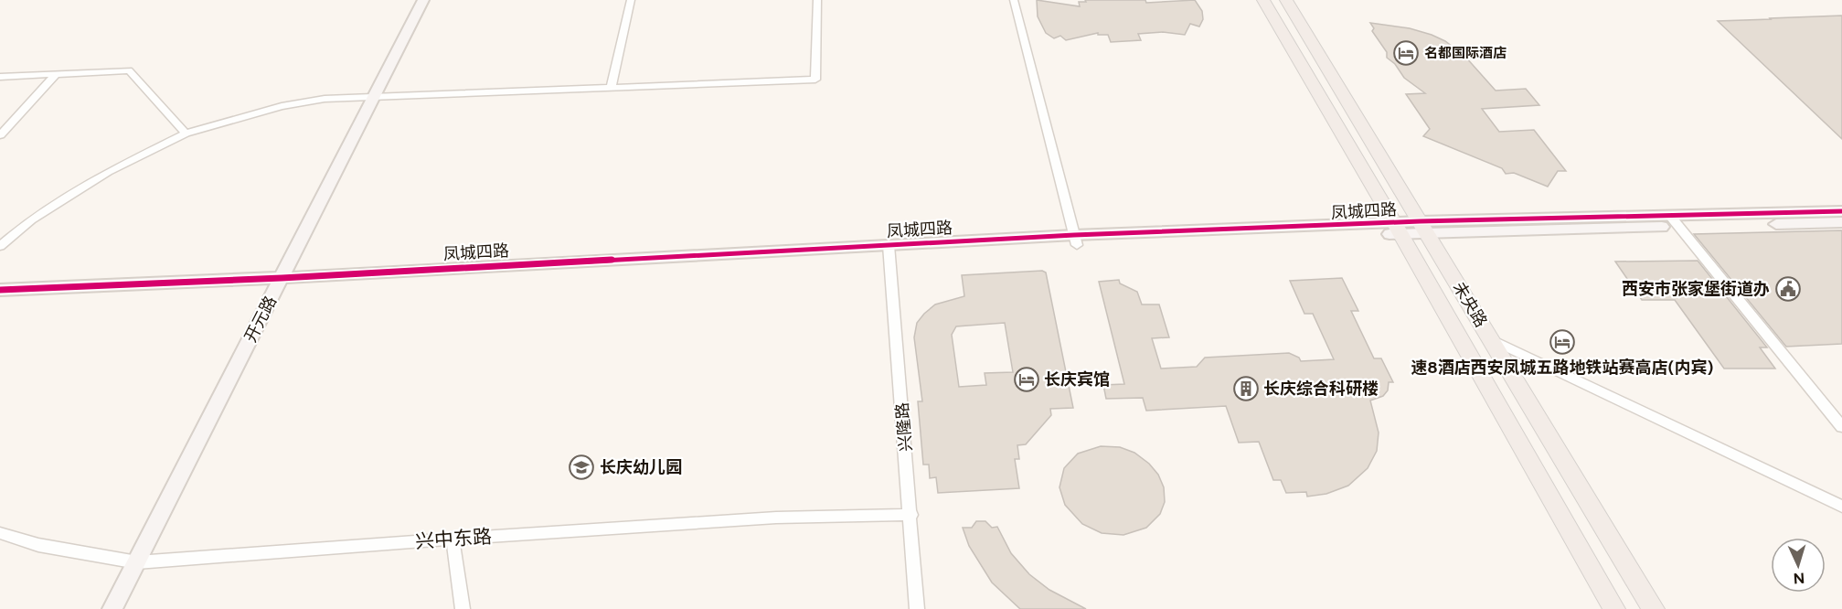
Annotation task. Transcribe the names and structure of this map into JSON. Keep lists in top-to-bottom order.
{
  "streets": {
    "main road": ["未央路"],
    "street": [
      "凤城四路",
      "开元路",
      "兴隆路",
      "兴中东路"
    ]
  },
  "crossings": [
    ["凤城四路", "未央路"],
    ["凤城四路", "开元路"],
    ["凤城四路", "兴隆路"],
    ["开元路", "兴中东路"],
    ["兴隆路", "兴中东路"]
  ],
  "places": {
    "hotel": ["名都国际酒店", "速8酒店西安凤城五路地铁站赛高店(内宾)", "长庆宾馆"],
    "public building": ["西安市张家堡街道办"],
    "building": ["长庆综合科研楼"],
    "school or university": ["长庆幼儿园"]
  },
  "north": "bottom"
}
